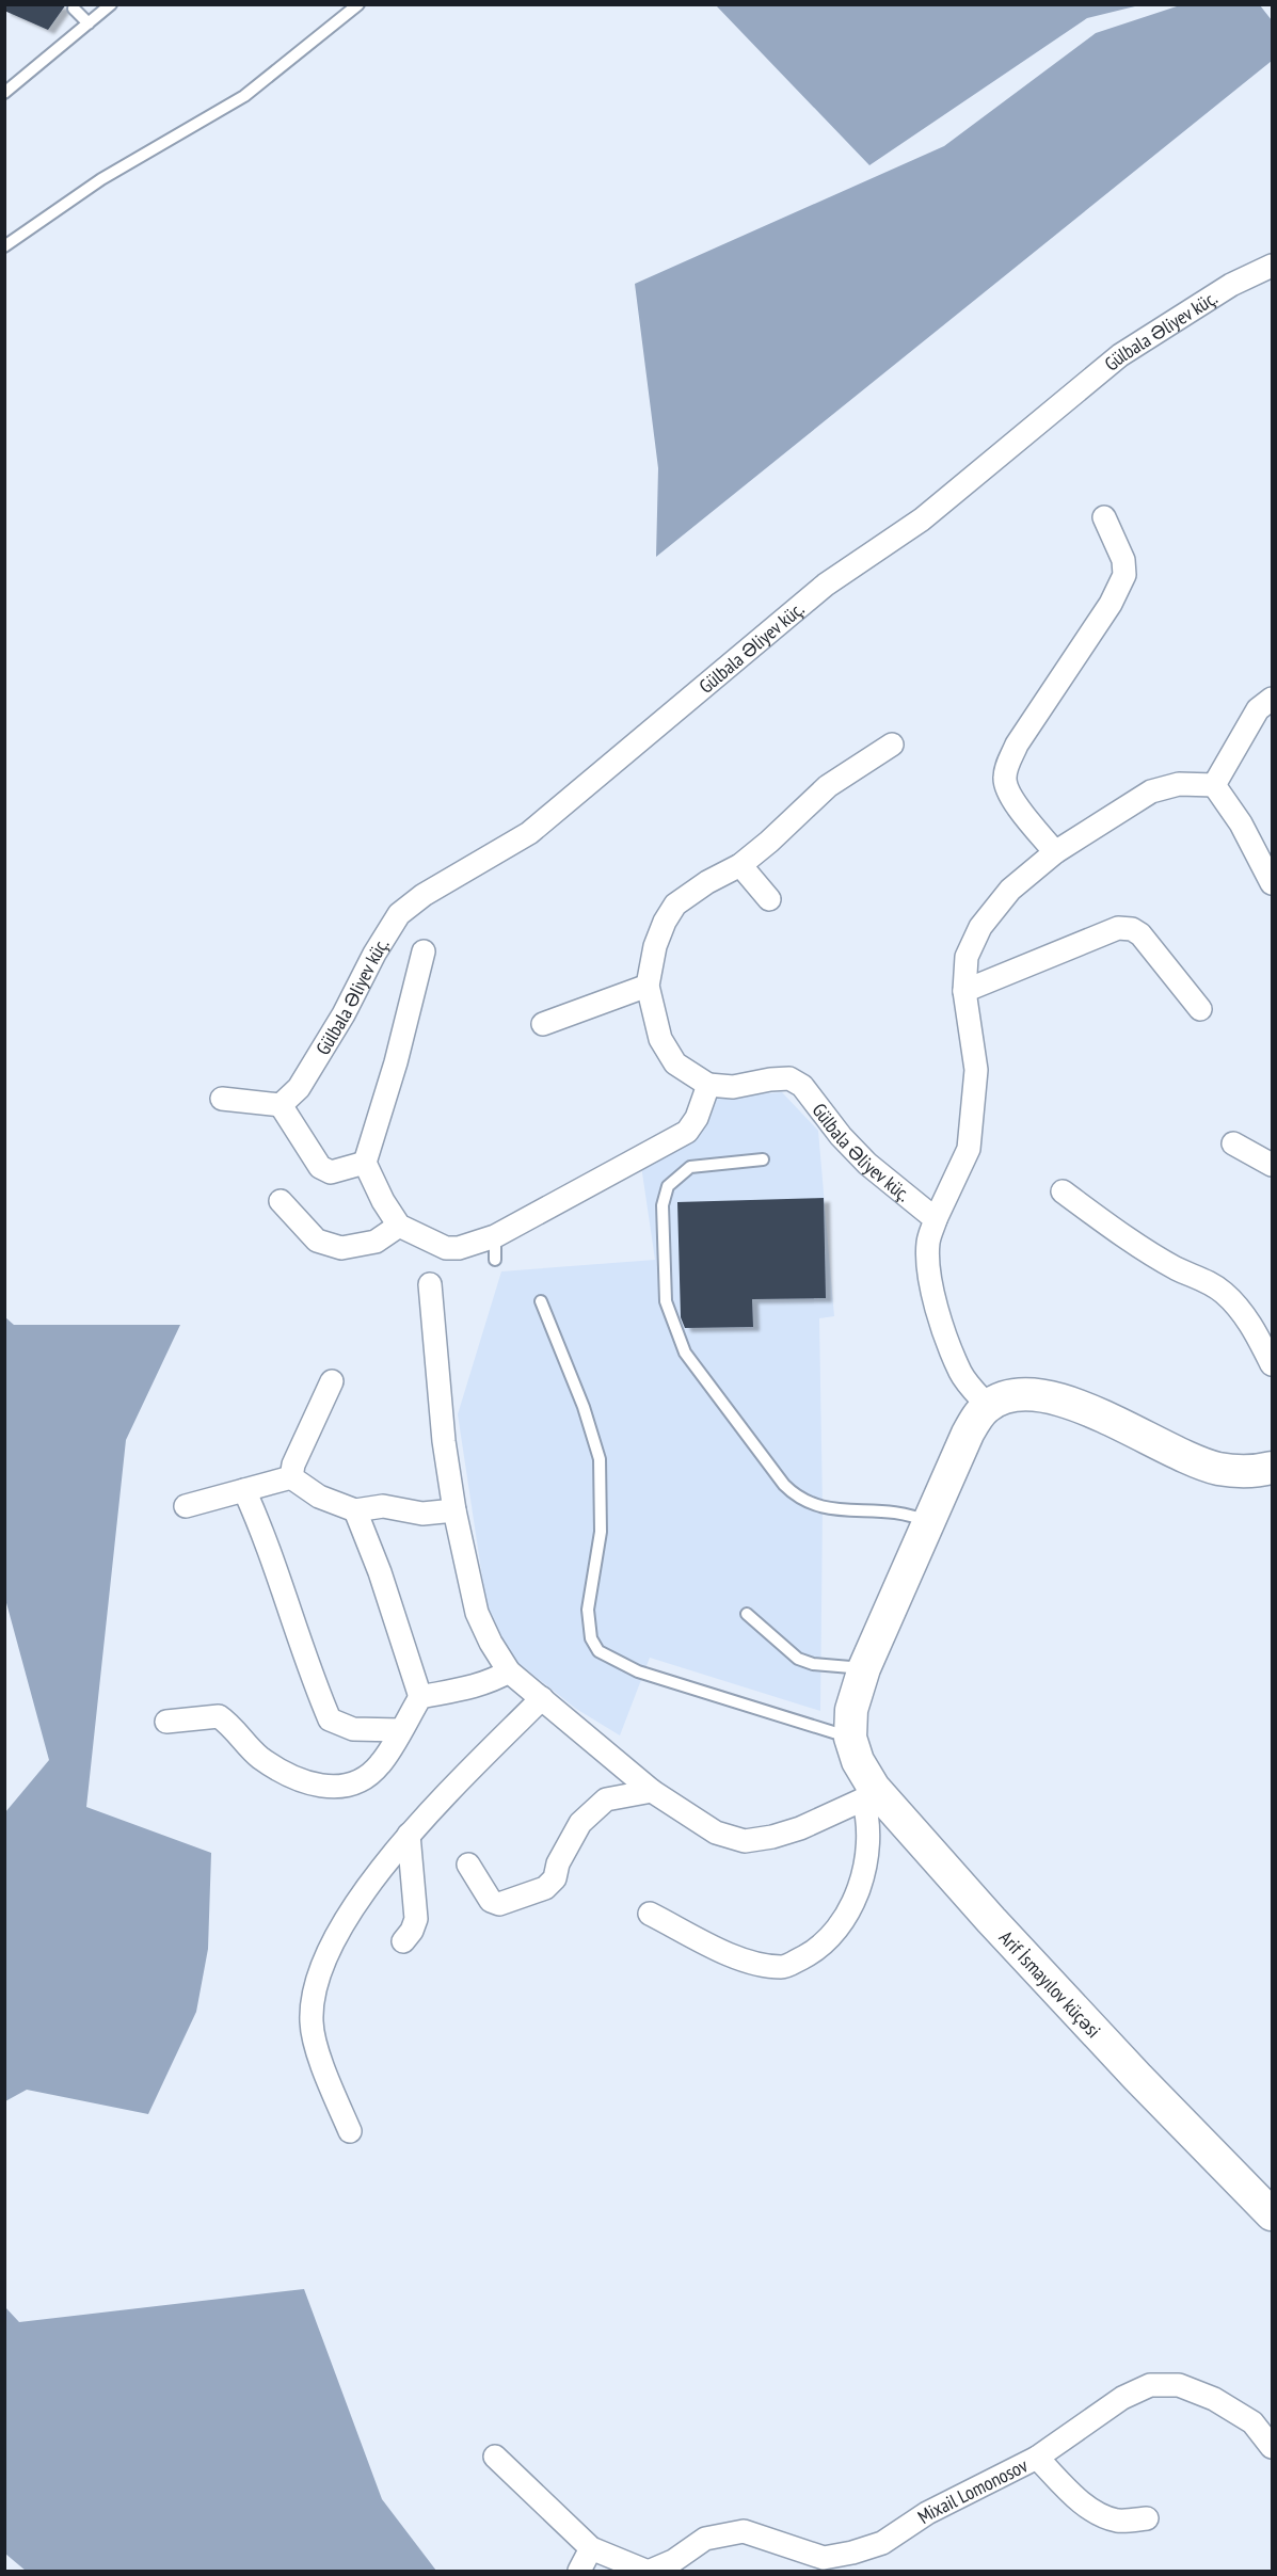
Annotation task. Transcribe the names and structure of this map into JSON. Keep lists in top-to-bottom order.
{
  "streets": {
    "street": ["Gülbala Əliyev küç.", "Arif İsmayılov küçəsi", "Mixail Lomonosov"]
  }
}
